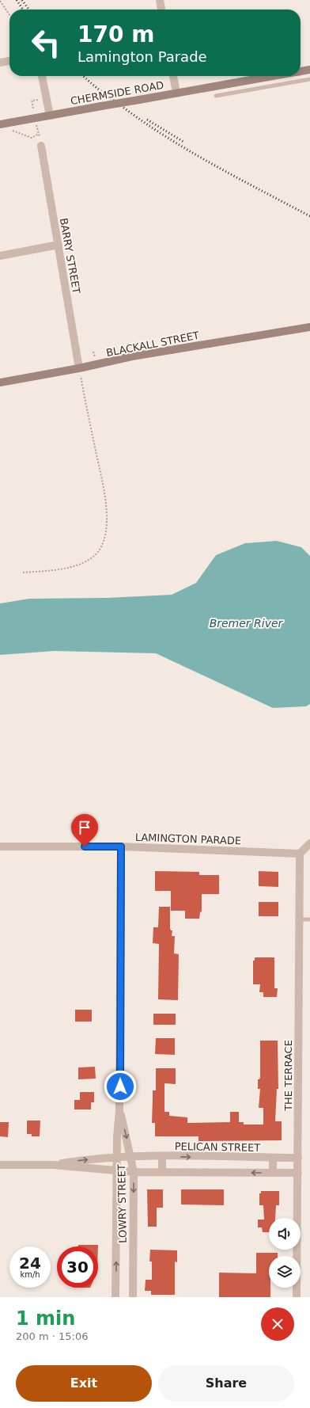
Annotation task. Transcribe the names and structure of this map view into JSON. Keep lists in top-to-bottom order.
{
  "streets": {
    "street": [
      "CHERMSIDE ROAD",
      "BARRY STREET",
      "BLACKALL STREET",
      "LAMINGTON PARADE",
      "THE TERRACE",
      "PELICAN STREET",
      "LOWRY STREET"
    ]
  },
  "crossings": [
    ["BARRY STREET", "BLACKALL STREET"],
    ["LAMINGTON PARADE", "THE TERRACE"],
    ["LAMINGTON PARADE", "LOWRY STREET"],
    ["THE TERRACE", "PELICAN STREET"],
    ["PELICAN STREET", "LOWRY STREET"]
  ],
  "water": ["Bremer River"],
  "page": {
    "turn": ["170 m", "Lamington Parade"],
    "speed": "24 km/h",
    "limit": "30",
    "heading": ["1 min", "200 m · 15:06"],
    "buttons": ["Exit", "Share"]
  }
}
